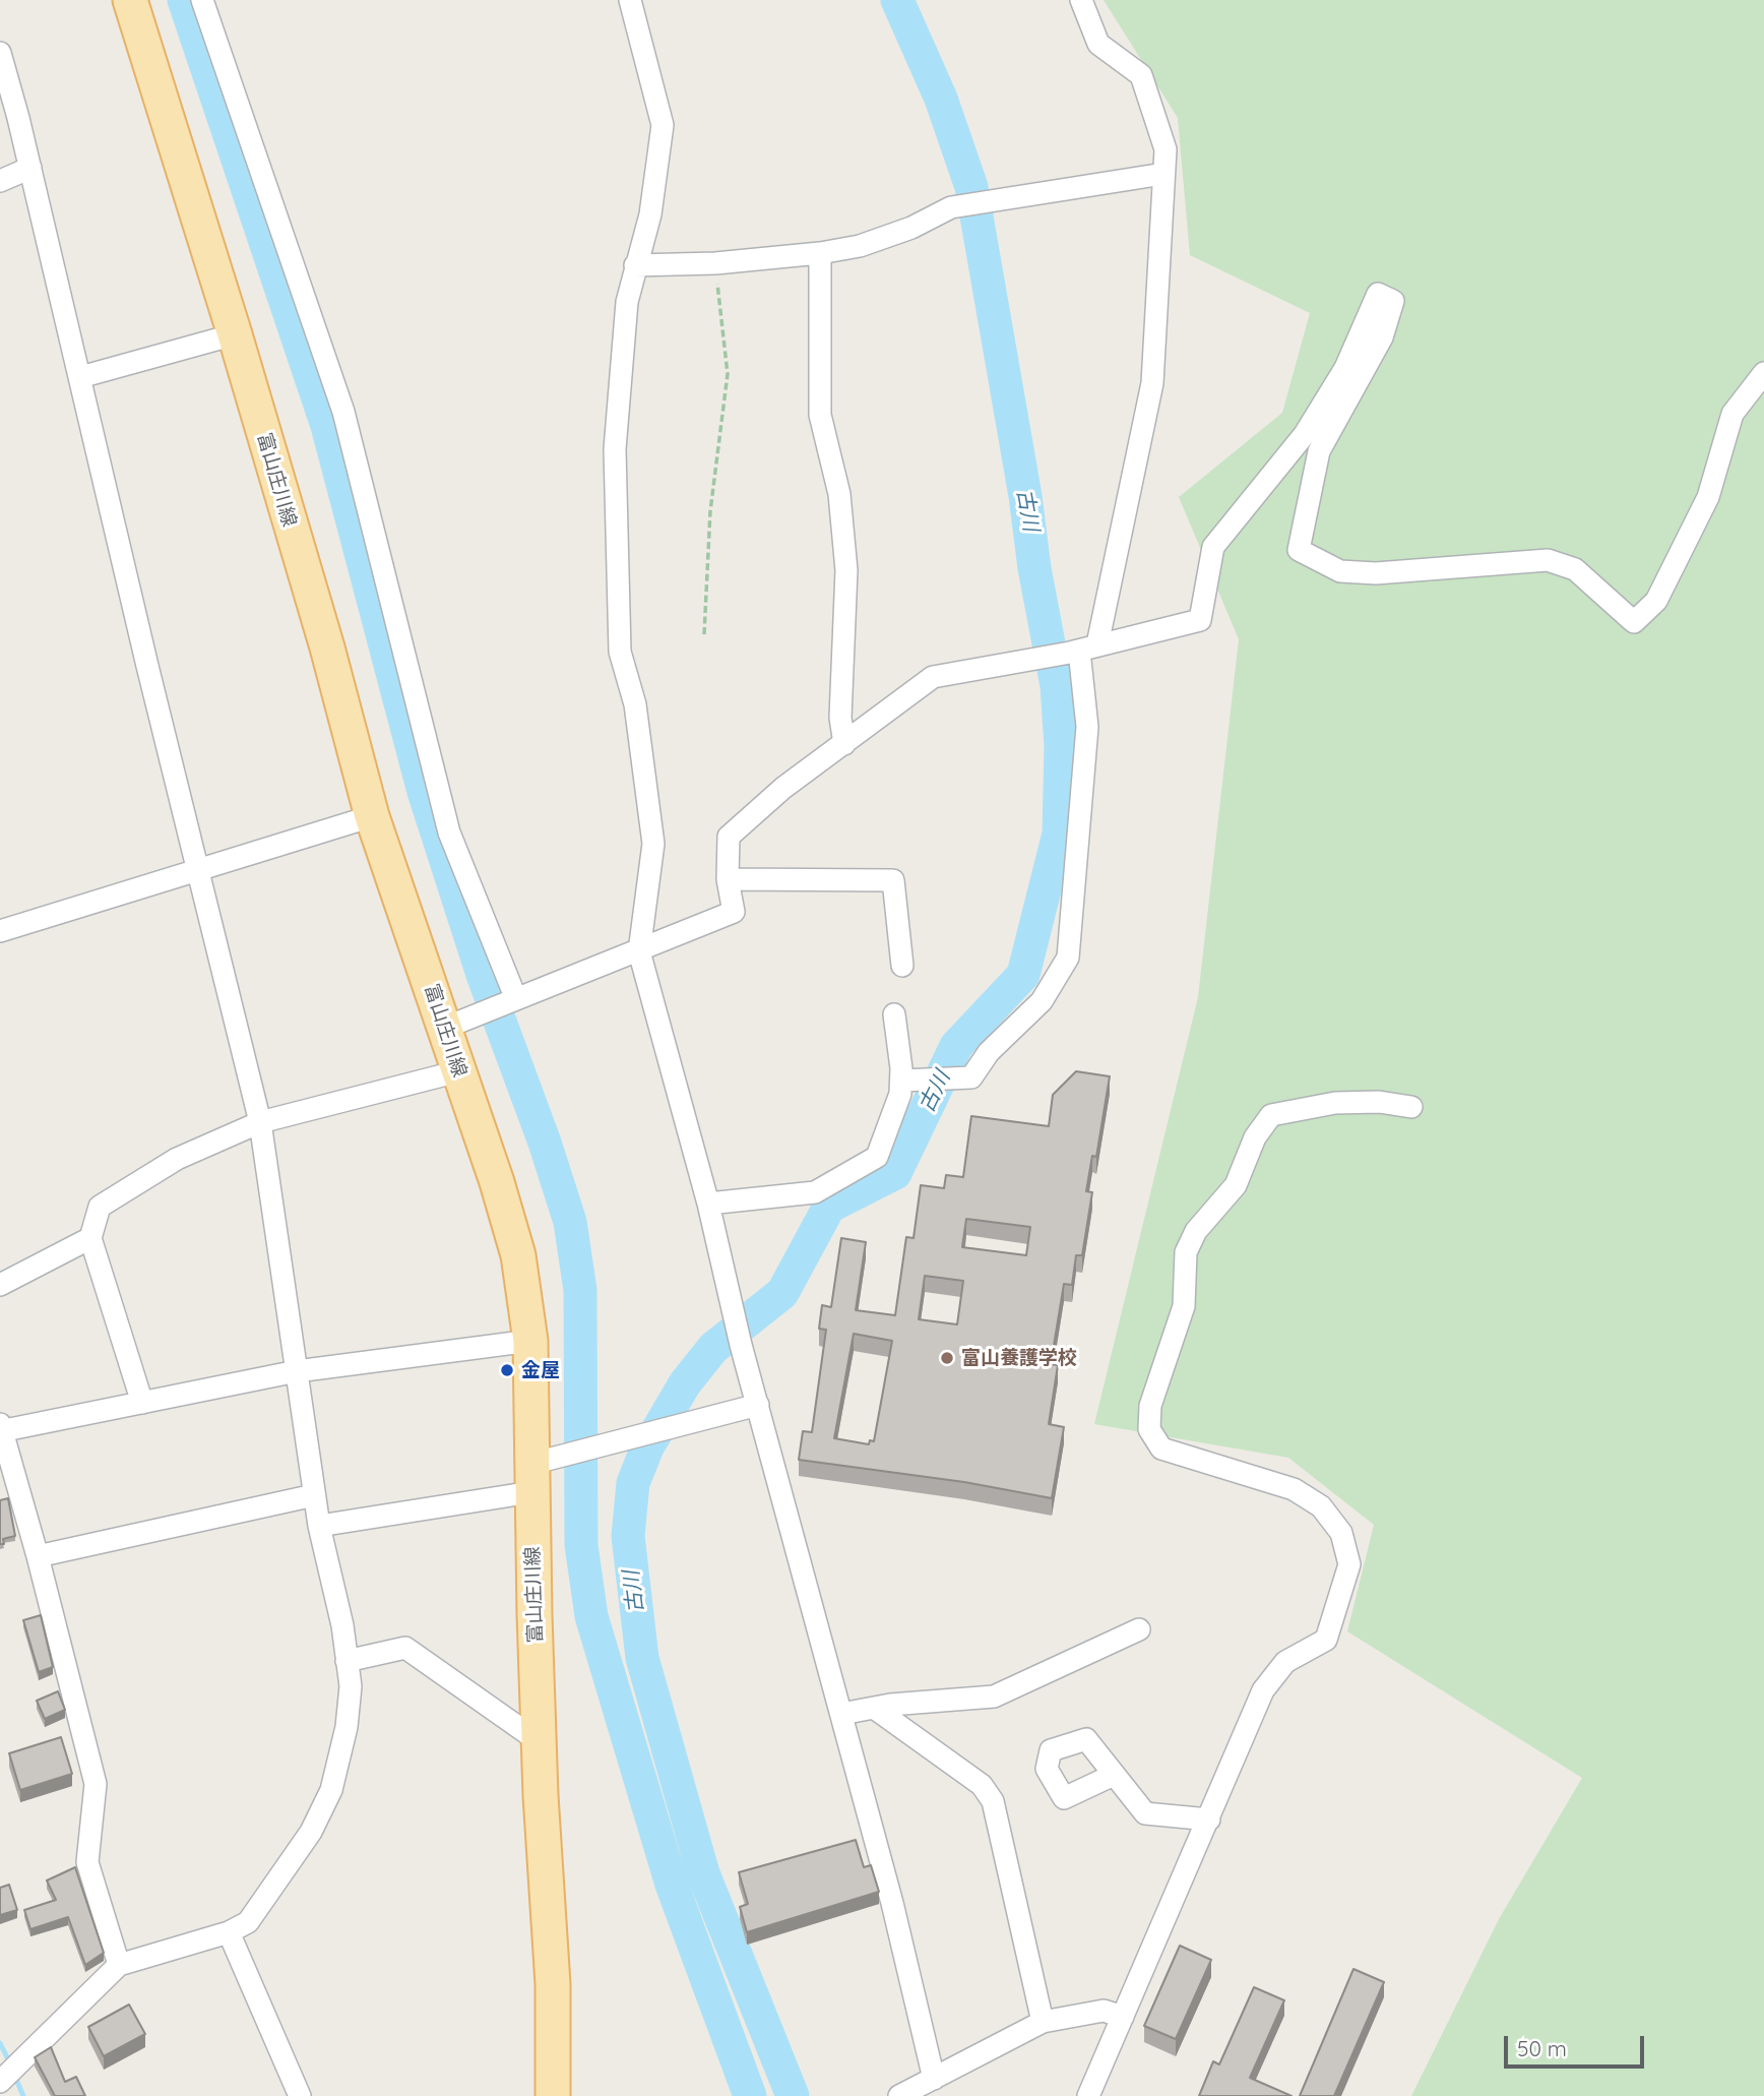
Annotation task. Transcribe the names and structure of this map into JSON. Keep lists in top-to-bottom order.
{
  "streets": {
    "main road": ["富山庄川線"]
  },
  "water": ["古川"],
  "places": ["富山養護学校", "金屋"],
  "scale_bar": "50 m"
}
